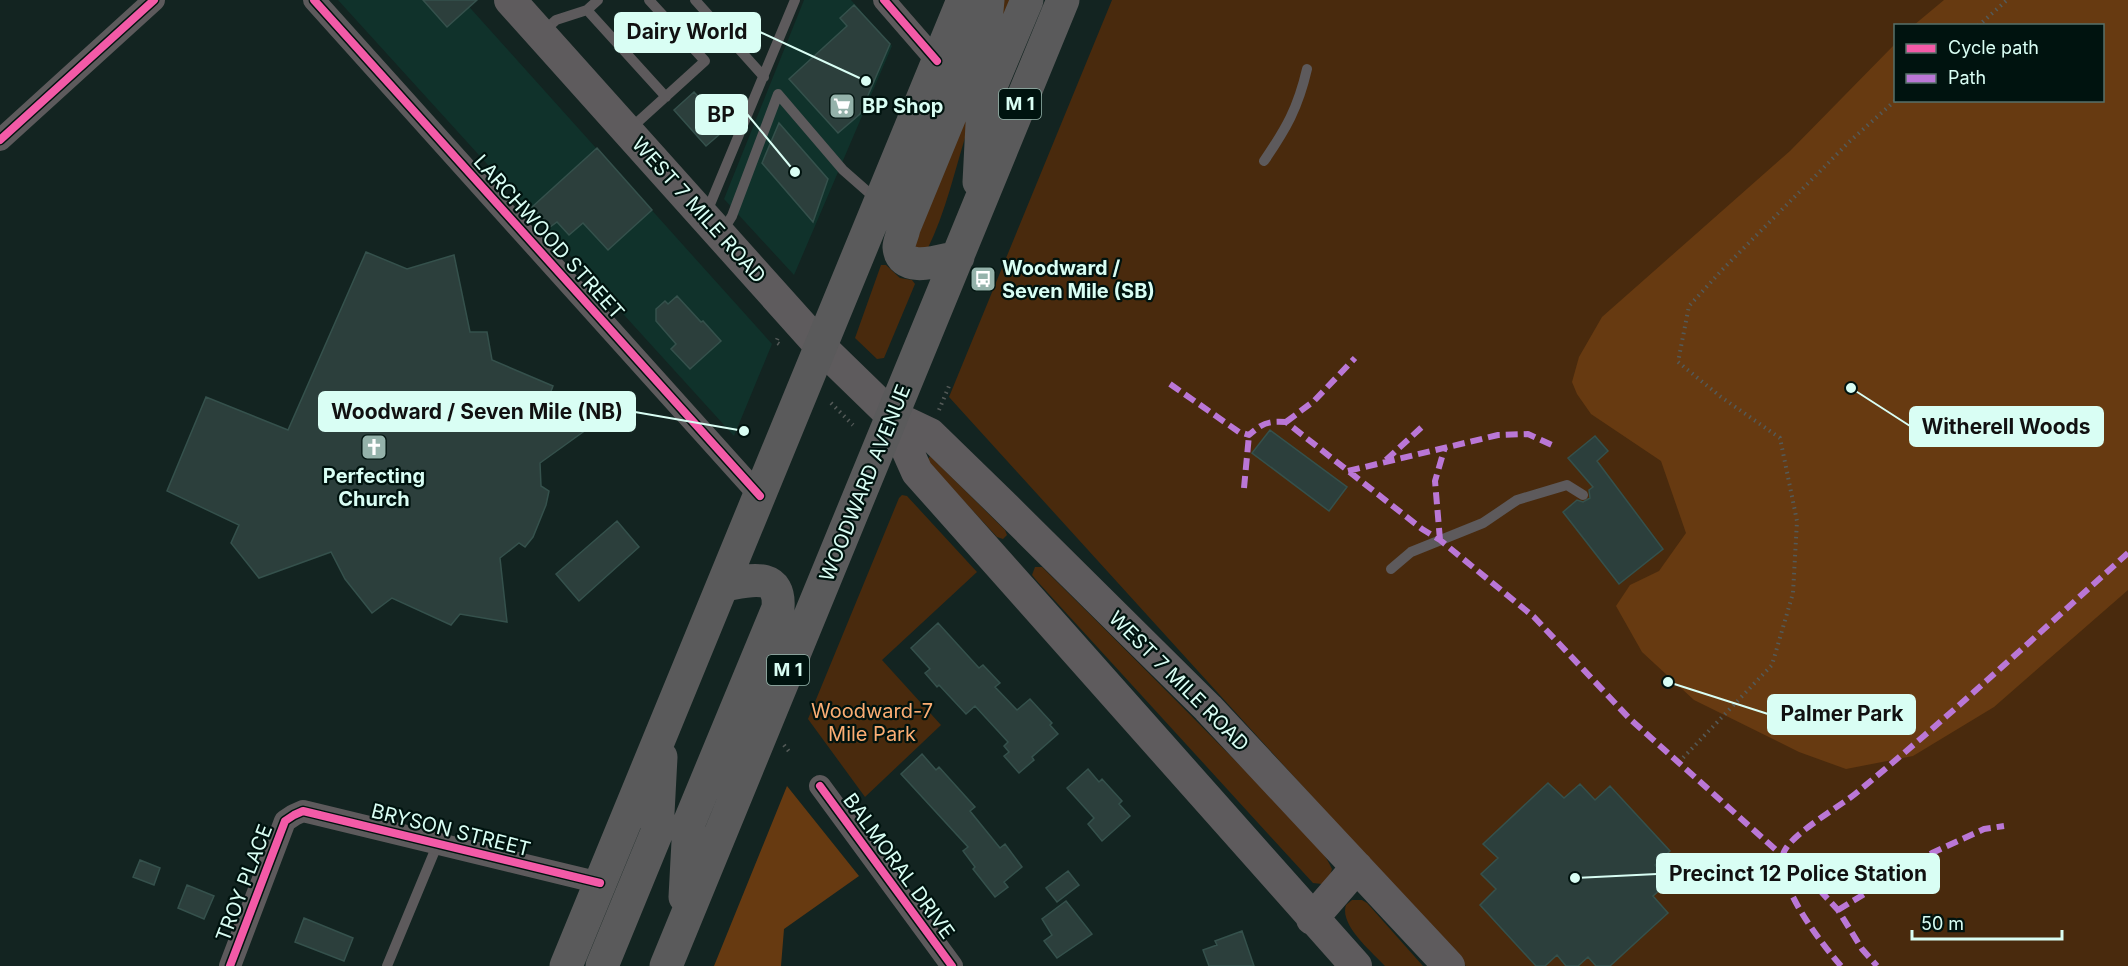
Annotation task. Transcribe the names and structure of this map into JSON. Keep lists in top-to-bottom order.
{
  "streets": {
    "main road": ["M 1", "WEST 7 MILE ROAD", "WOODWARD AVENUE"],
    "street": [
      "LARCHWOOD STREET",
      "BRYSON STREET",
      "BALMORAL DRIVE",
      "TROY PLACE"
    ]
  },
  "crossings": [
    ["WEST 7 MILE ROAD", "WOODWARD AVENUE"],
    ["BRYSON STREET", "TROY PLACE"]
  ],
  "parks": ["Woodward-7 Mile Park"],
  "places": {
    "other": [
      "Dairy World",
      "BP",
      "Witherell Woods",
      "Woodward / Seven Mile (NB)",
      "Palmer Park",
      "Precinct 12 Police Station"
    ],
    "supermarket": ["BP Shop"],
    "bus stop": ["Woodward / Seven Mile (SB)"],
    "church": ["Perfecting Church"]
  },
  "legend": ["Cycle path", "Path"],
  "scale_bar": "50 m"
}
